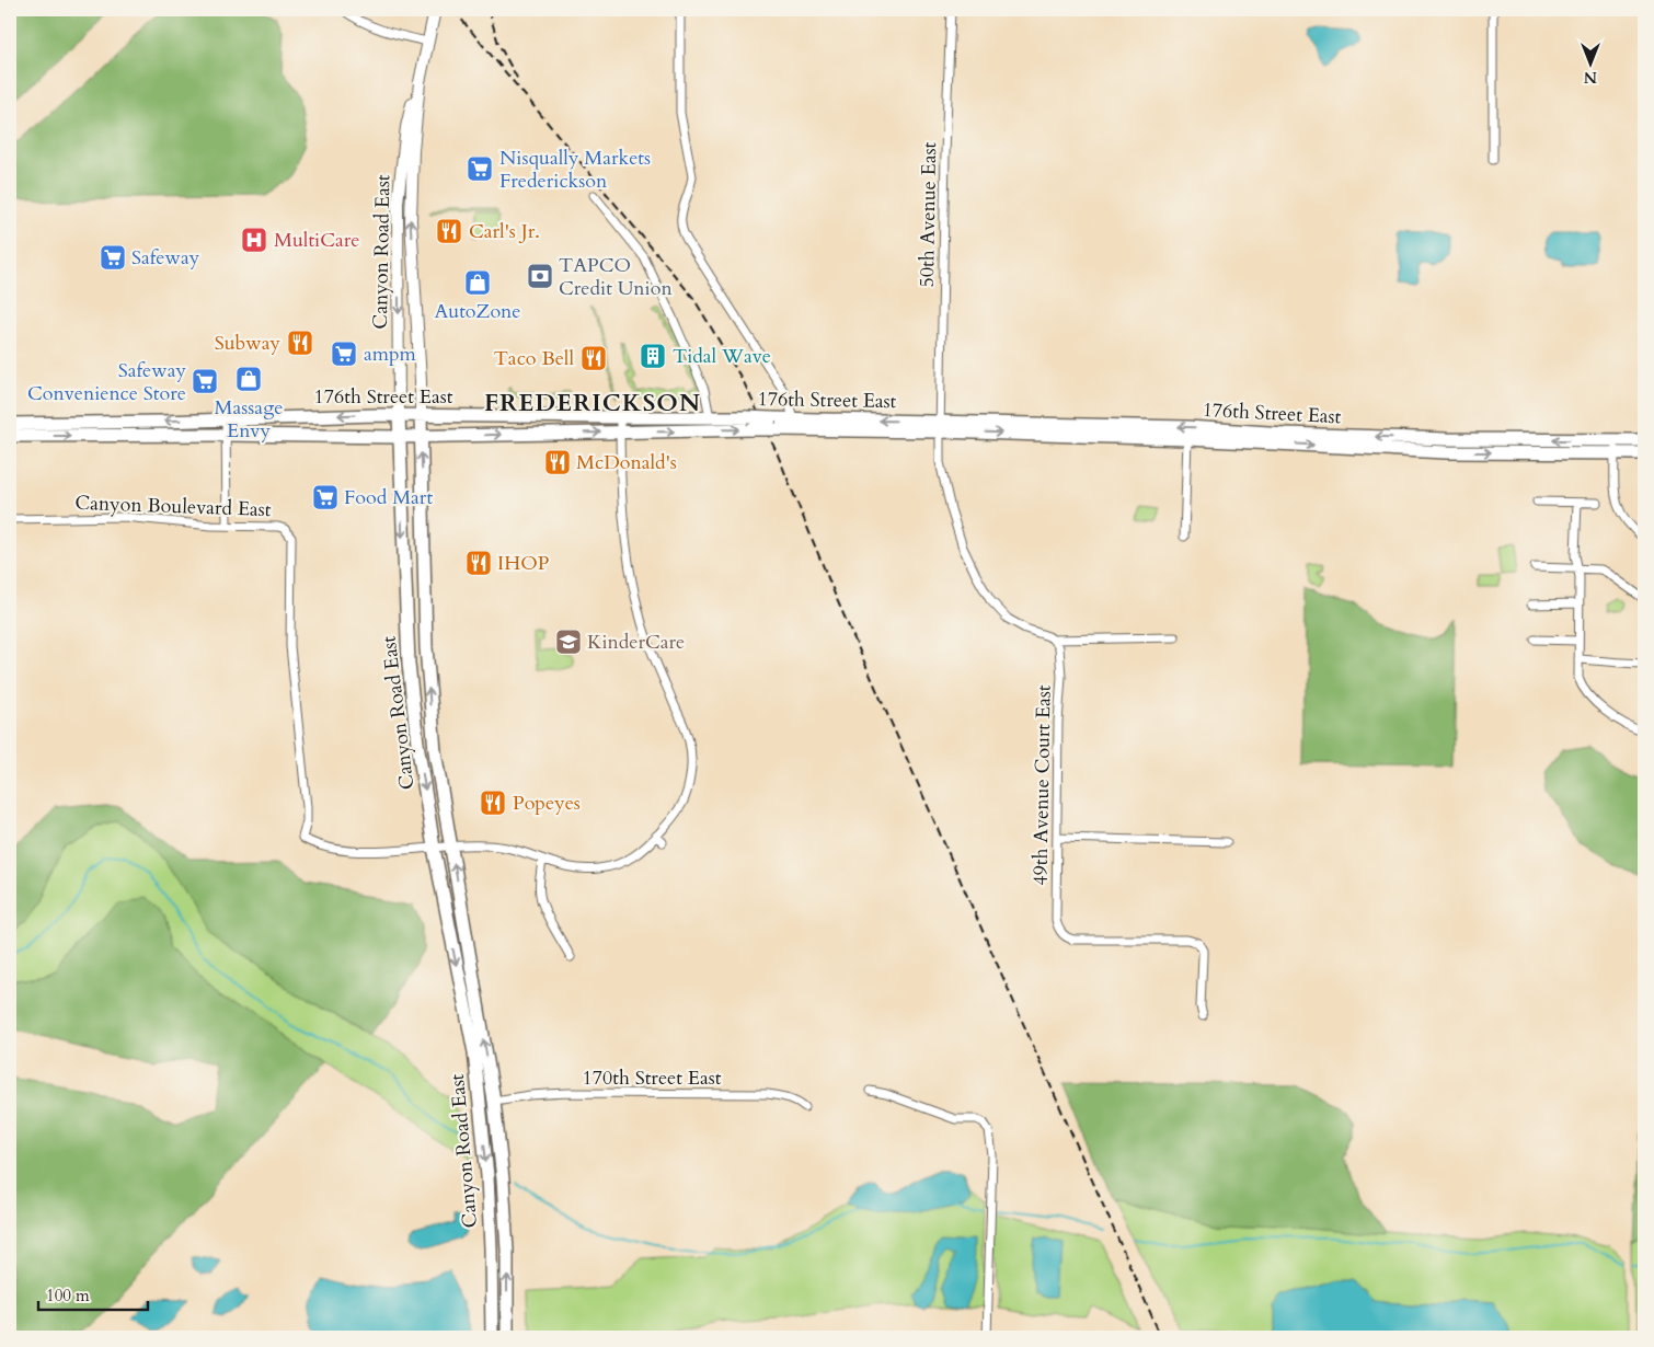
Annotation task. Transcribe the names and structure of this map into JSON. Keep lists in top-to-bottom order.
{
  "streets": {
    "main road": ["Canyon Road East", "176th Street East"],
    "street": [
      "50th Avenue East",
      "Canyon Boulevard East",
      "49th Avenue Court East",
      "170th Street East"
    ]
  },
  "crossings": [
    ["50th Avenue East", "176th Street East"],
    ["50th Avenue East", "49th Avenue Court East"],
    ["Canyon Road East", "176th Street East"],
    ["Canyon Road East", "Canyon Boulevard East"],
    ["Canyon Road East", "170th Street East"]
  ],
  "districts": ["FREDERICKSON"],
  "places": {
    "supermarket": [
      "Nisqually Markets Frederickson",
      "Safeway",
      "ampm",
      "Safeway Convenience Store",
      "Food Mart"
    ],
    "restaurant": [
      "Carl's Jr.",
      "Subway",
      "Taco Bell",
      "McDonald's",
      "IHOP",
      "Popeyes"
    ],
    "hospital": ["MultiCare"],
    "bank": ["TAPCO Credit Union"],
    "shop": ["AutoZone", "Massage Envy"],
    "building": ["Tidal Wave"],
    "school or university": ["KinderCare"]
  },
  "scale_bar": "100 m",
  "north": "bottom"
}
